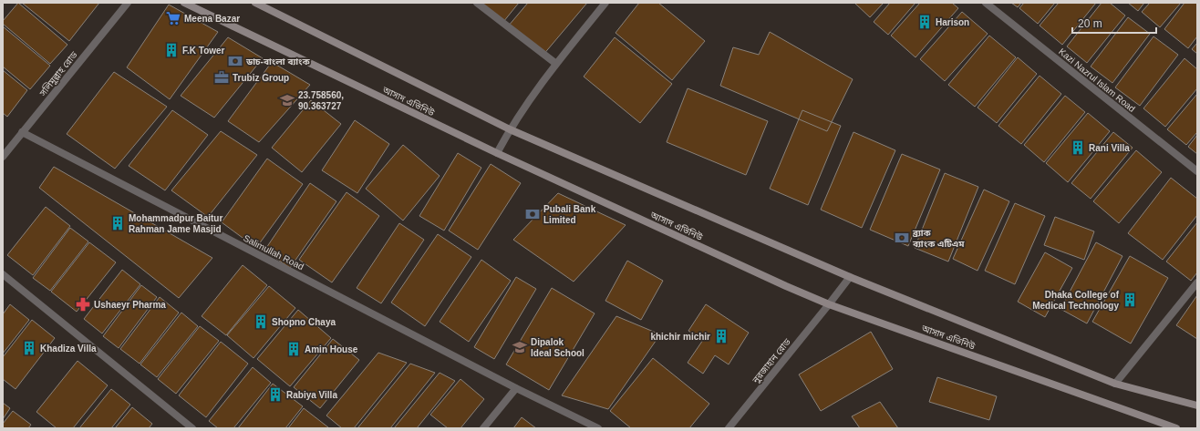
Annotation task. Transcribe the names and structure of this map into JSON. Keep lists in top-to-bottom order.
{
  "streets": {
    "main road": ["আসাদ এভিনিউ"],
    "street": [
      "সলিমুল্লাহ রোড",
      "Kazi Nazrul Islam Road",
      "Salimullah Road",
      "নুরজাহান রোড"
    ]
  },
  "crossings": [
    ["সলিমুল্লাহ রোড", "Salimullah Road"],
    ["আসাদ এভিনিউ", "নুরজাহান রোড"]
  ],
  "places": {
    "supermarket": ["Meena Bazar"],
    "building": [
      "Harison",
      "F.K Tower",
      "Rani Villa",
      "Mohammadpur Baitur Rahman Jame Masjid",
      "Dhaka College of Medical Technology",
      "Shopno Chaya",
      "khichir michir",
      "Khadiza Villa",
      "Amin House",
      "Rabiya Villa"
    ],
    "bank": ["ডাচ-বাংলা ব্যাংক", "Pubali Bank Limited", "ব্র্যাক ব্যাংক এটিএম"],
    "office": ["Trubiz Group"],
    "school or university": ["23.758560, 90.363727", "Dipalok Ideal School"],
    "pharmacy": ["Ushaeyr Pharma"]
  },
  "scale_bar": "20 m"
}
